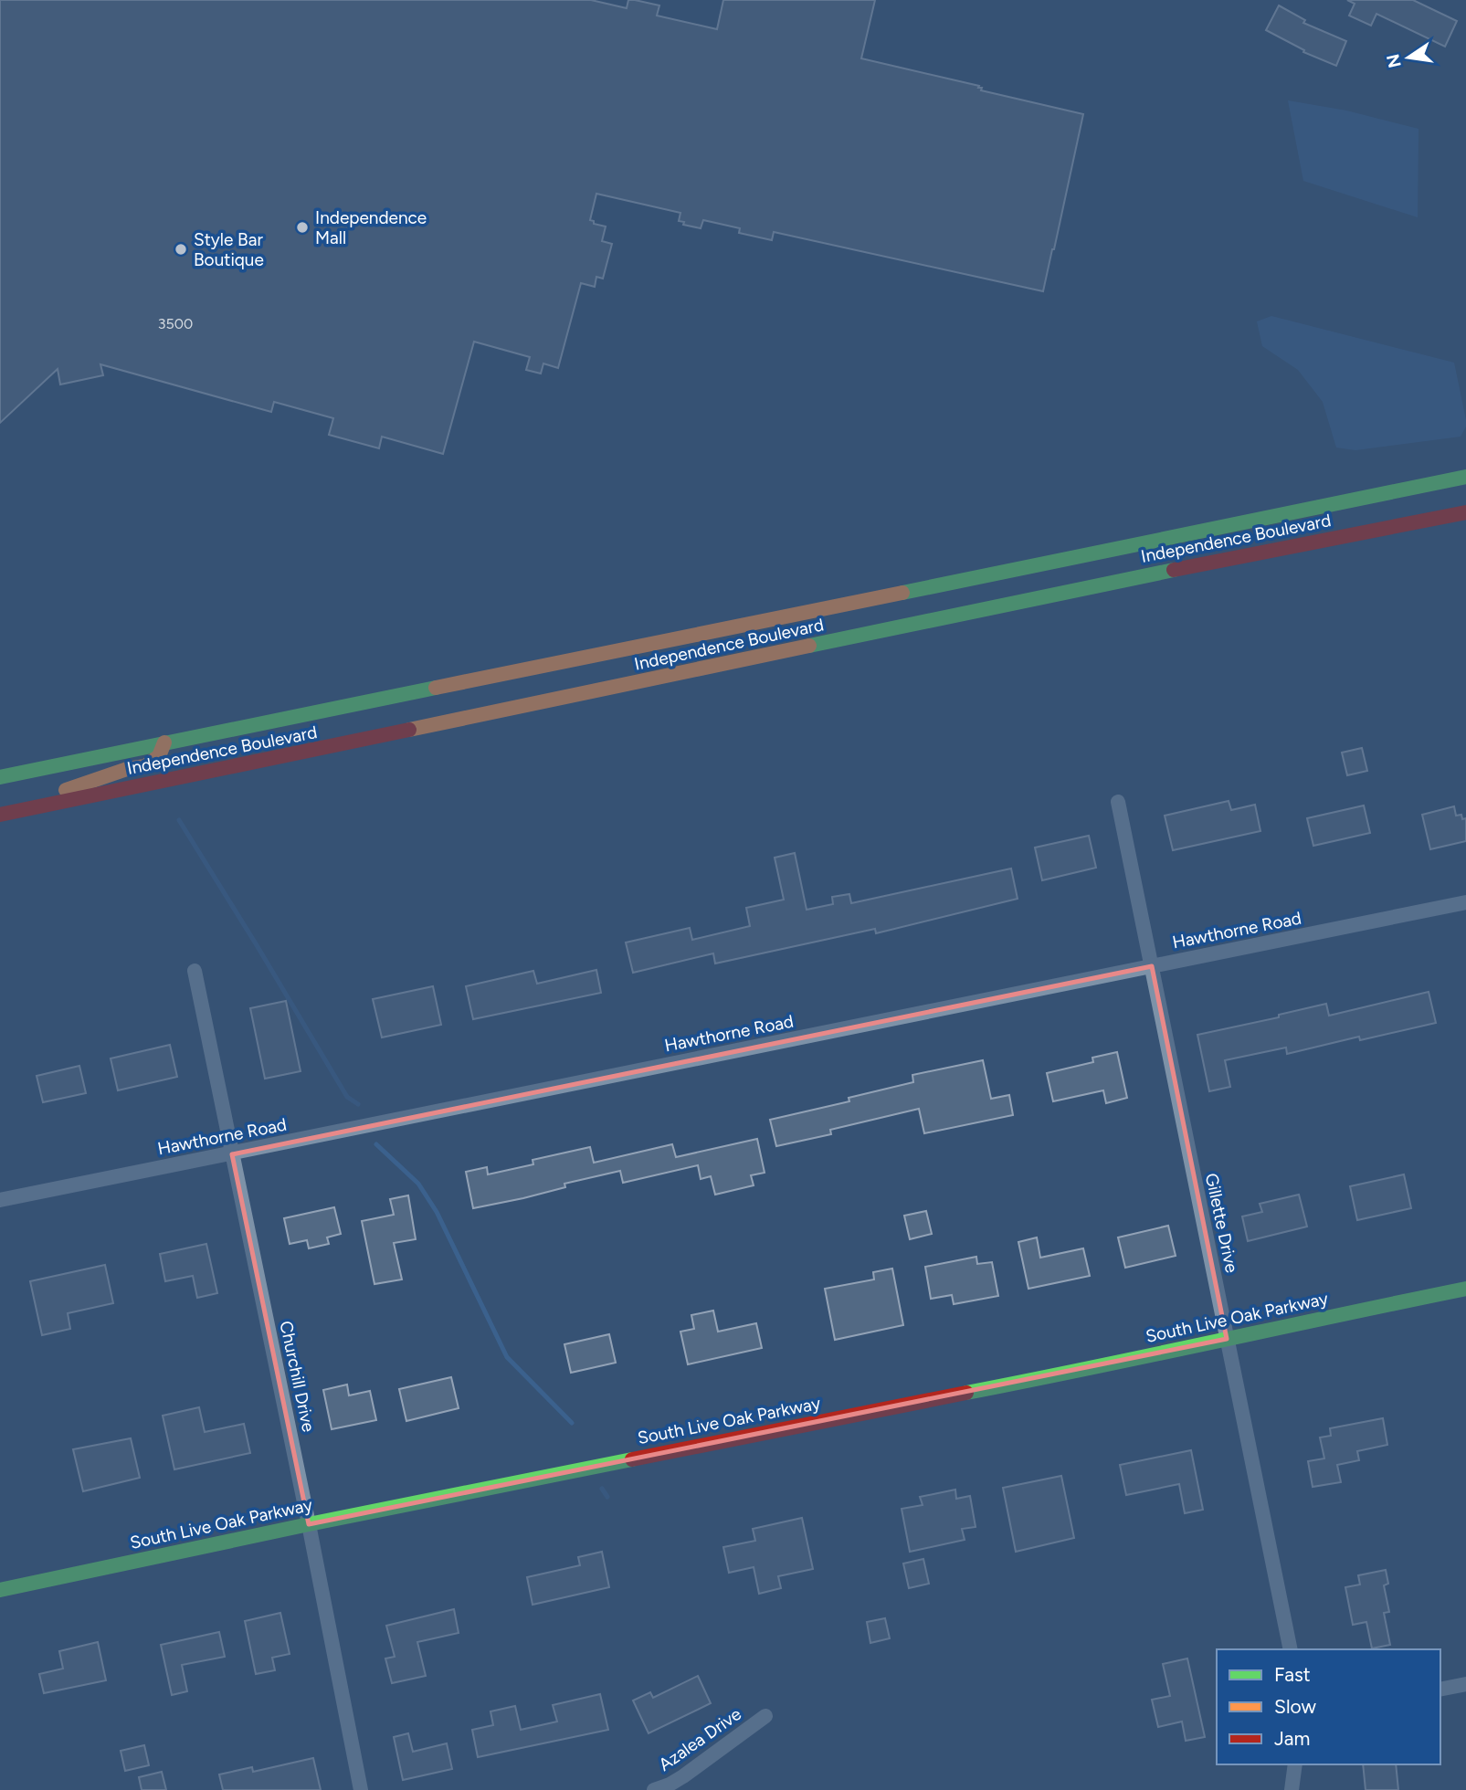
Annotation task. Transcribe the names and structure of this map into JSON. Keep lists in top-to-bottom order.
{
  "streets": {
    "main road": ["Independence Boulevard", "South Live Oak Parkway"],
    "street": [
      "Hawthorne Road",
      "Gillette Drive",
      "Churchill Drive",
      "Azalea Drive"
    ]
  },
  "crossings": [
    ["Hawthorne Road", "Gillette Drive"],
    ["Hawthorne Road", "Churchill Drive"],
    ["Gillette Drive", "South Live Oak Parkway"],
    ["South Live Oak Parkway", "Churchill Drive"]
  ],
  "places": ["Independence Mall", "Style Bar Boutique"],
  "house_numbers": ["3500"],
  "legend": ["Fast", "Slow", "Jam"],
  "north": "left"
}
